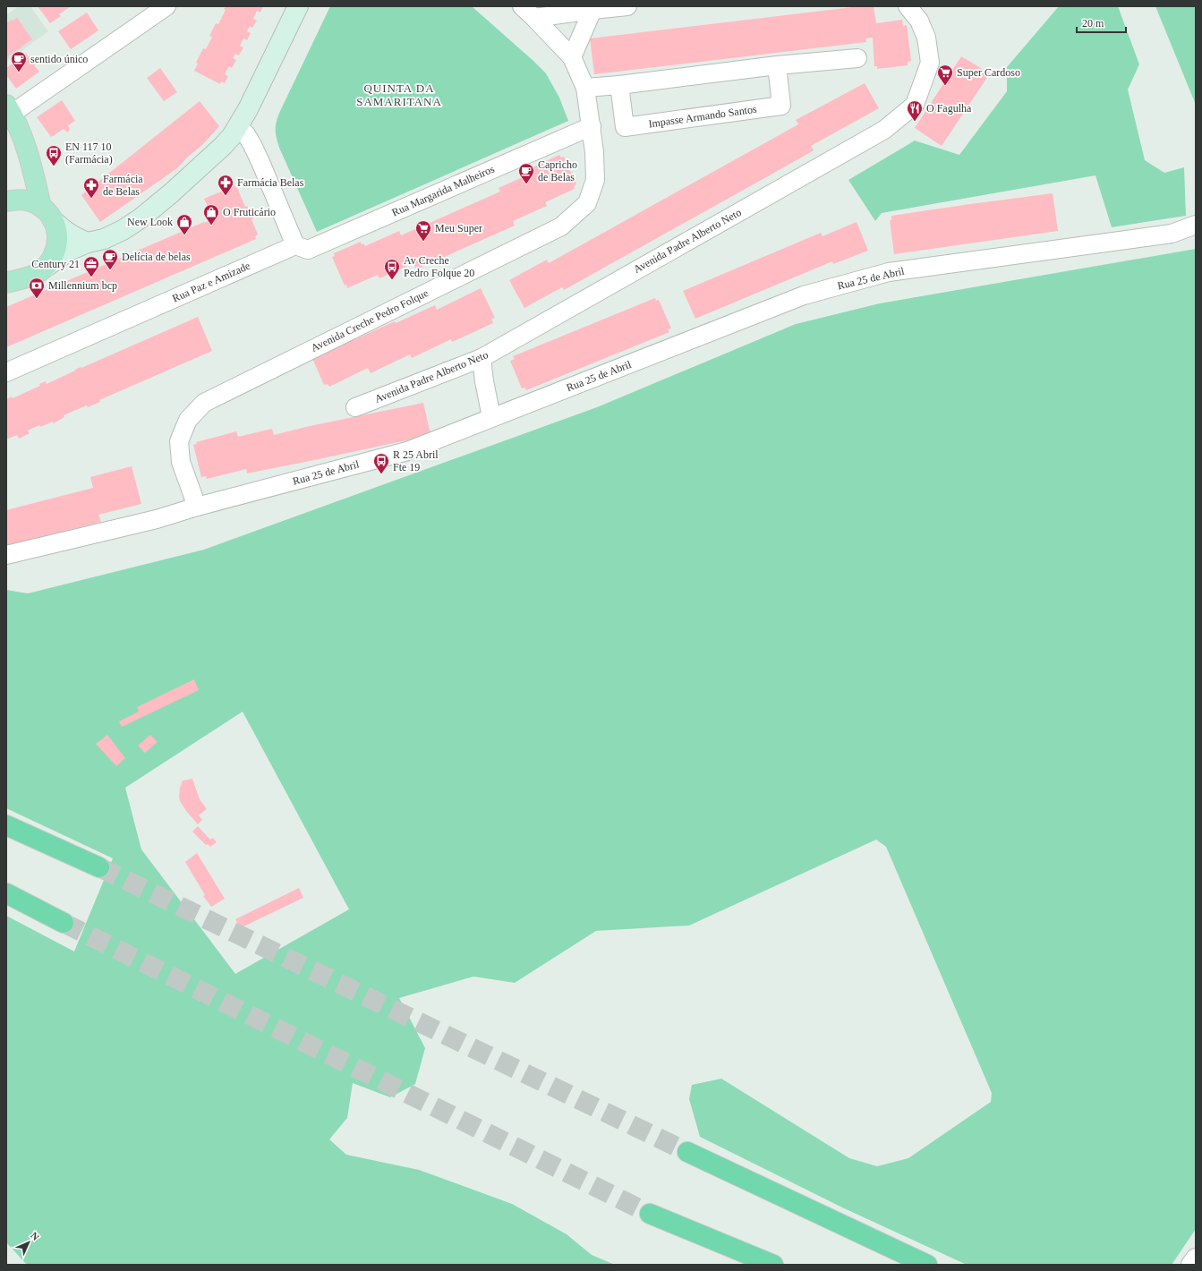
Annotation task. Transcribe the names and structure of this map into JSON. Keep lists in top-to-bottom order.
{
  "streets": {
    "street": [
      "Impasse Armando Santos",
      "Rua Margarida Malheiros",
      "Avenida Padre Alberto Neto",
      "Rua 25 de Abril",
      "Rua Paz e Amizade",
      "Avenida Creche Pedro Folque"
    ]
  },
  "crossings": [
    ["Rua Margarida Malheiros", "Rua Paz e Amizade"],
    ["Rua Margarida Malheiros", "Avenida Creche Pedro Folque"],
    ["Rua 25 de Abril", "Avenida Creche Pedro Folque"]
  ],
  "districts": ["QUINTA DA SAMARITANA"],
  "places": {
    "cafe": ["sentido único", "Capricho de Belas", "Delícia de belas"],
    "supermarket": ["Super Cardoso", "Meu Super"],
    "restaurant": ["O Fagulha"],
    "bus stop": ["EN 117 10 (Farmácia)", "Av Creche Pedro Folque 20", "R 25 Abril Fte 19"],
    "pharmacy": ["Farmácia Belas", "Farmácia de Belas"],
    "shop": ["O Fruticário", "New Look"],
    "office": ["Century 21"],
    "bank": ["Millennium bcp"]
  },
  "scale_bar": "20 m",
  "north": "top right"
}
